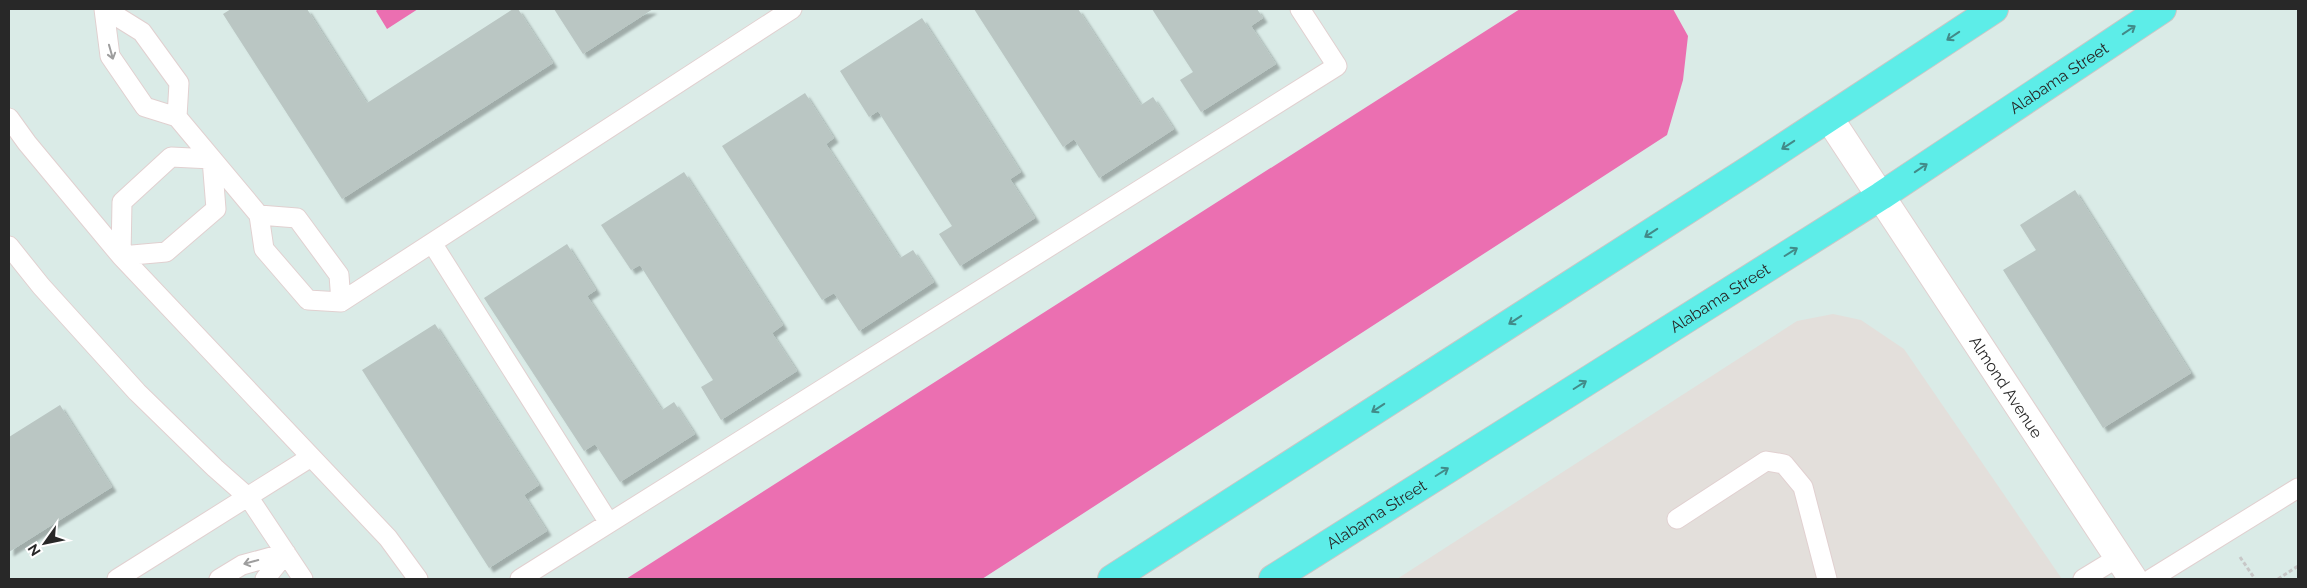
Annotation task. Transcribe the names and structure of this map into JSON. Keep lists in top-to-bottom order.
{
  "streets": {
    "main road": ["Alabama Street"],
    "street": ["Almond Avenue"]
  },
  "crossings": [
    ["Alabama Street", "Almond Avenue"]
  ],
  "north": "bottom left"
}
